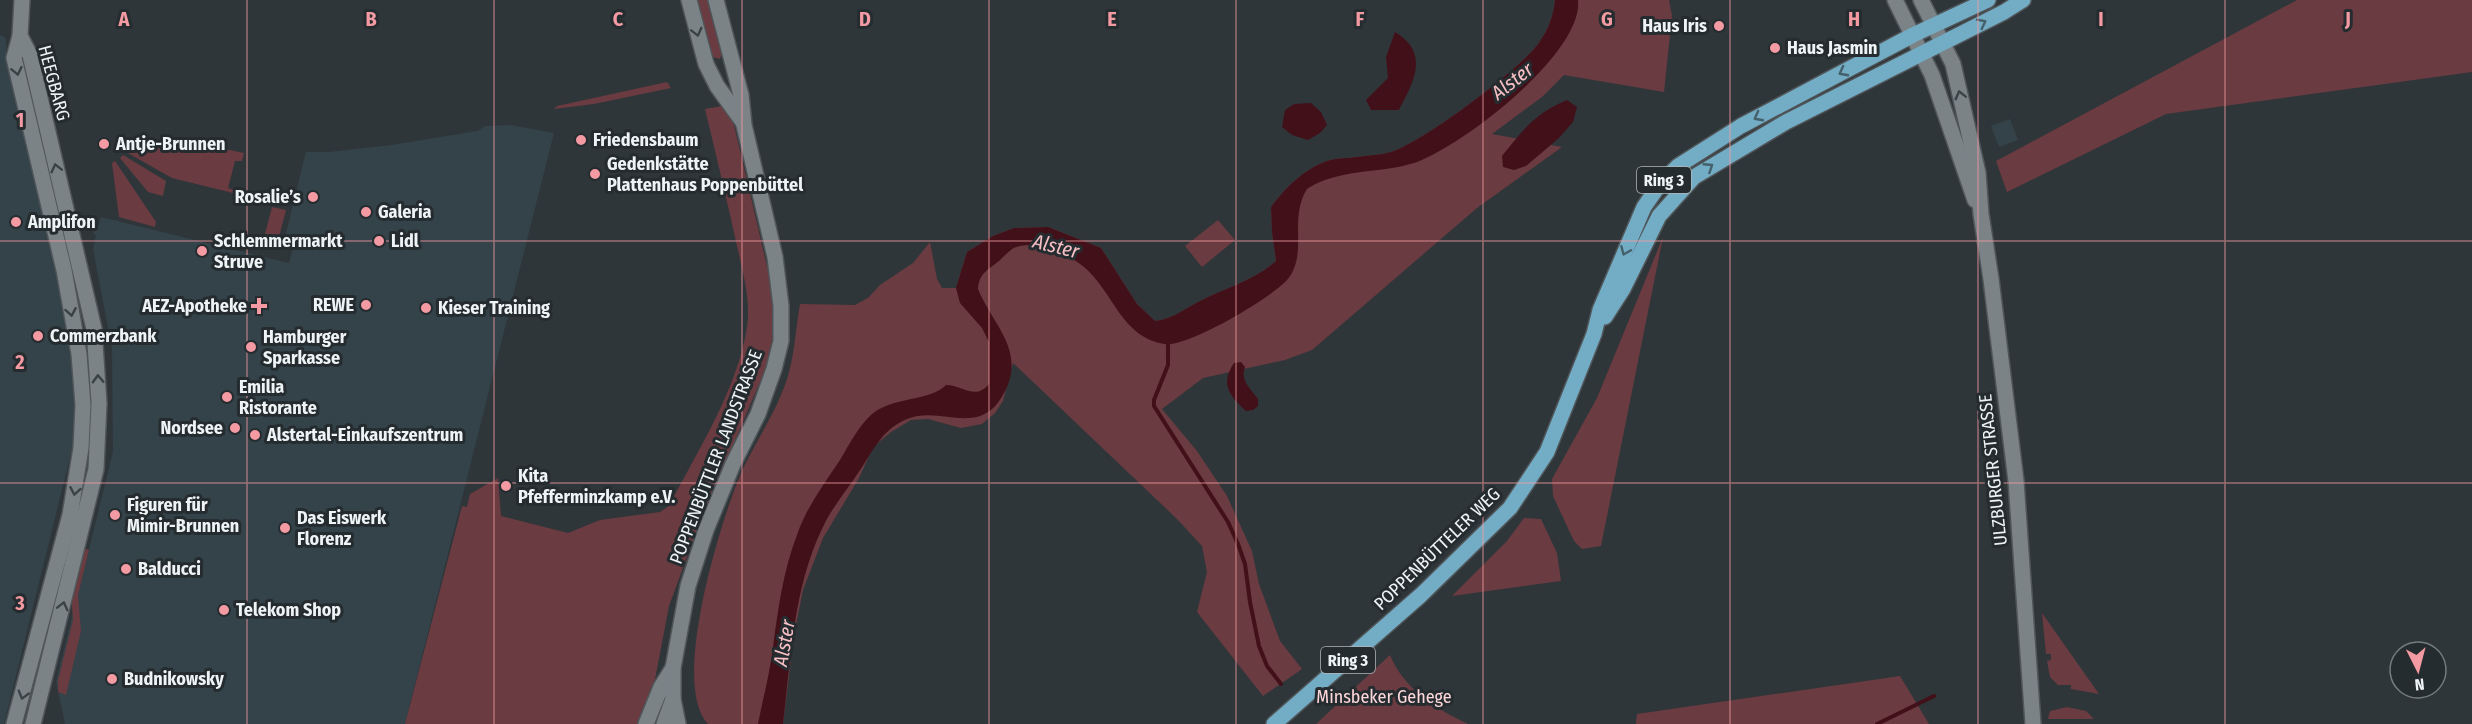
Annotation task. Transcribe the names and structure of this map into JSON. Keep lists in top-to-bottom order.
{
  "streets": {
    "main road": [
      "HEEGBARG",
      "Ring 3",
      "POPPENBÜTTLER LANDSTRASSE",
      "ULZBURGER STRASSE",
      "POPPENBÜTTELER WEG"
    ]
  },
  "crossings": [
    ["ULZBURGER STRASSE", "POPPENBÜTTELER WEG"]
  ],
  "water": ["Alster"],
  "parks": ["Minsbeker Gehege"],
  "places": {
    "other": [
      "Haus Iris",
      "Haus Jasmin",
      "Friedensbaum",
      "Antje-Brunnen",
      "Gedenkstätte Plattenhaus Poppenbüttel",
      "Rosalie’s",
      "Galeria",
      "Amplifon",
      "Lidl",
      "Schlemmermarkt Struve",
      "REWE",
      "Kieser Training",
      "Commerzbank",
      "Hamburger Sparkasse",
      "Emilia Ristorante",
      "Nordsee",
      "Alstertal-Einkaufszentrum",
      "Kita Pfefferminzkamp e.V.",
      "Figuren für Mimir-Brunnen",
      "Das Eiswerk Florenz",
      "Balducci",
      "Telekom Shop",
      "Budnikowsky"
    ],
    "health": ["AEZ-Apotheke"]
  },
  "north": "bottom",
  "grid": {
    "columns": [
      "A",
      "B",
      "C",
      "D",
      "E",
      "F",
      "G",
      "H",
      "I",
      "J"
    ],
    "rows": ["1", "2", "3"]
  }
}
